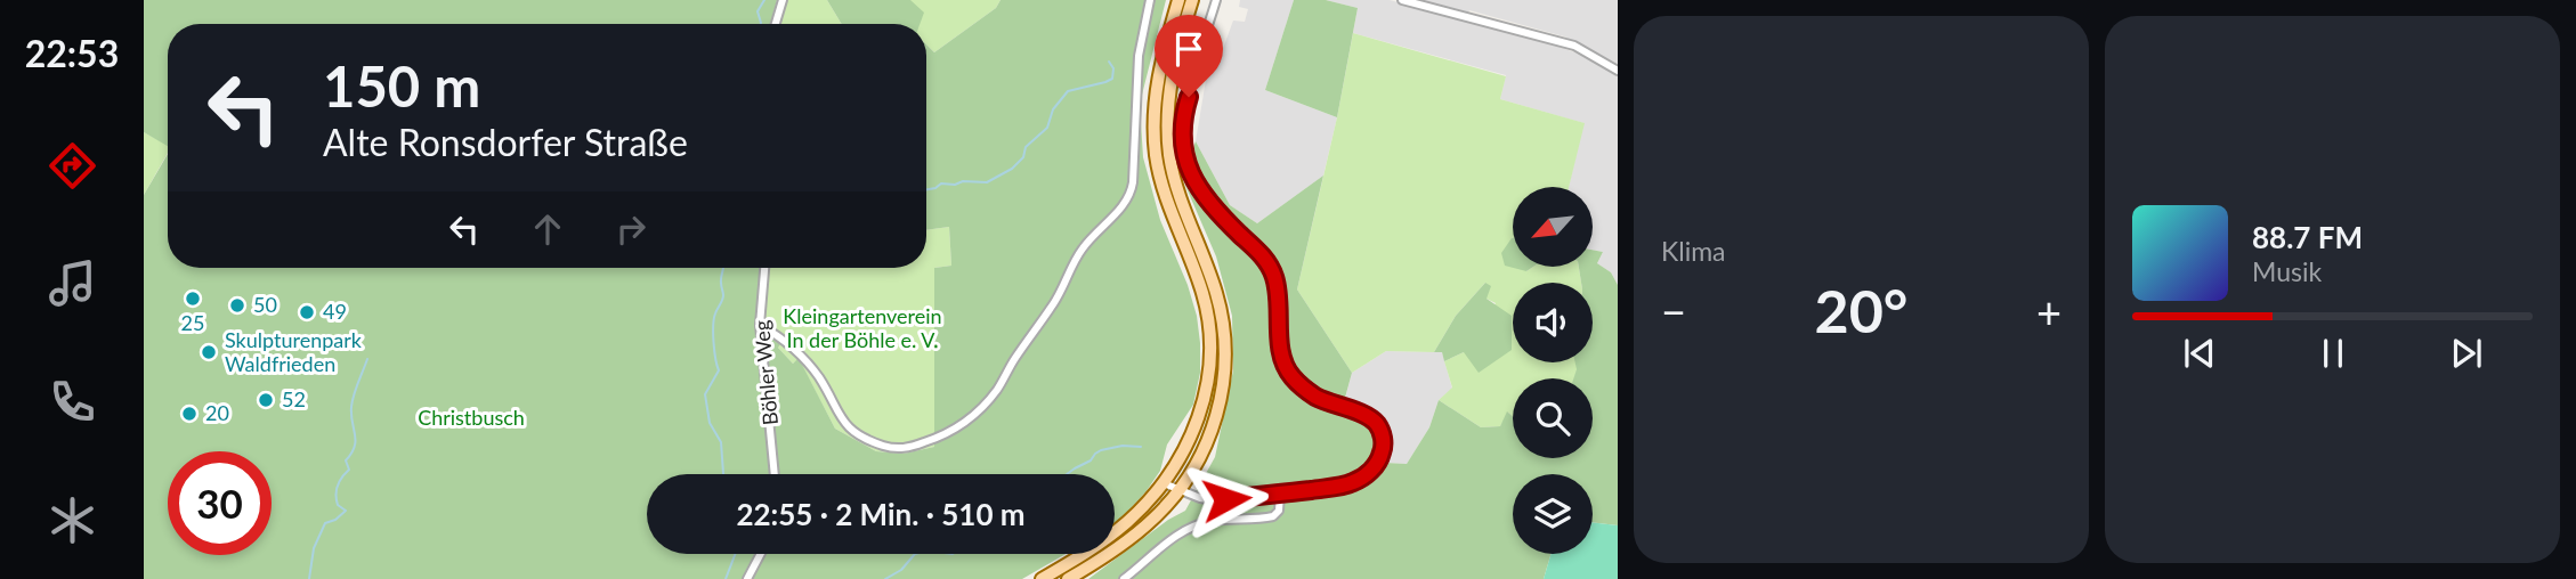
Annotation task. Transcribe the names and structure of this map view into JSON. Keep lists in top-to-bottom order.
{
  "streets": {
    "street": ["Böhler Weg"]
  },
  "parks": ["Kleingartenverein In der Böhle e. V.", "Christbusch"],
  "places": [
    "25",
    "50",
    "49",
    "Skulpturenpark Waldfrieden",
    "52",
    "20"
  ],
  "north": "bottom left",
  "page": {
    "tabs": "22:53",
    "tile": "Klima",
    "turn": ["150 m", "Alte Ronsdorfer Straße"],
    "song": ["88.7 FM", "Musik"],
    "heat": ["−", "20°", "+"],
    "limit": "30",
    "trip": "22:55 · 2 Min. · 510 m"
  }
}
